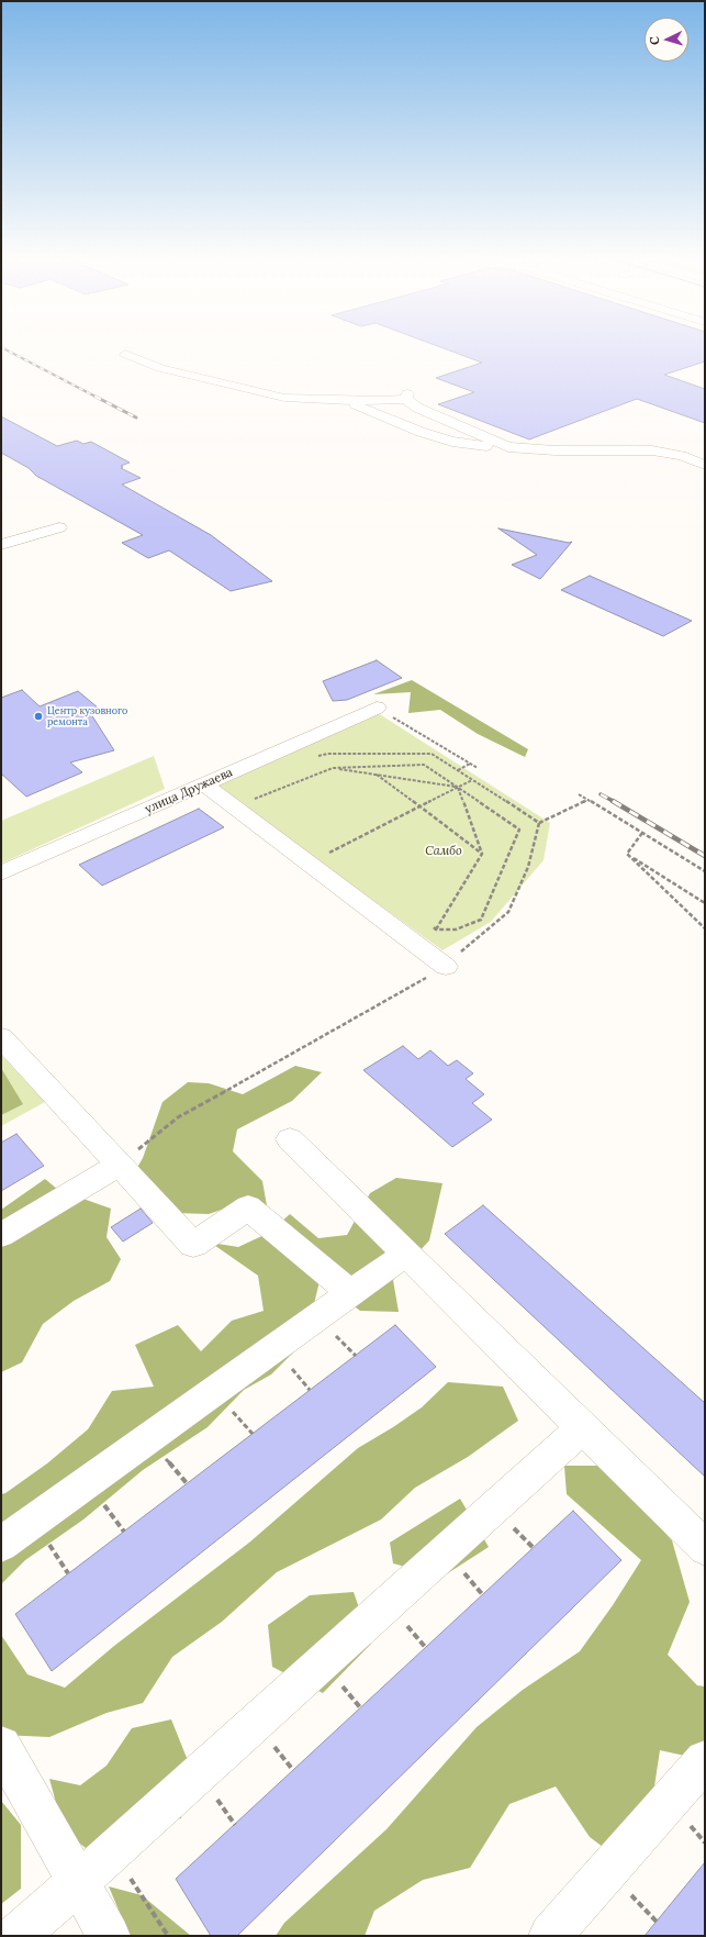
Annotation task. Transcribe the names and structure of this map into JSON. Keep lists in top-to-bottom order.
{
  "streets": {
    "street": ["улица Дружаева"]
  },
  "parks": ["Самбо"],
  "places": ["Центр кузовного ремонта"],
  "north": "left"
}
